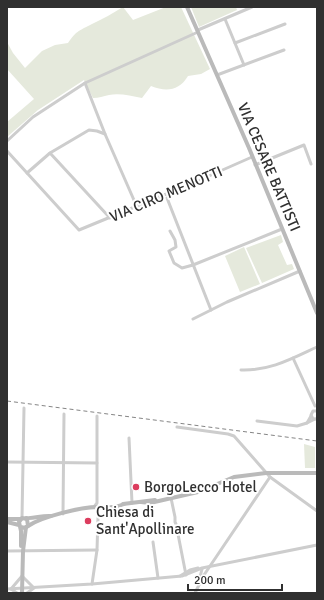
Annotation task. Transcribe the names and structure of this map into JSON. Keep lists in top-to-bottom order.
{
  "streets": {
    "main road": ["VIA CESARE BATTISTI"],
    "street": ["VIA CIRO MENOTTI"]
  },
  "crossings": [
    ["VIA CESARE BATTISTI", "VIA CIRO MENOTTI"]
  ],
  "places": ["BorgoLecco Hotel", "Chiesa di Sant'Apollinare"],
  "scale_bar": "200 m"
}
